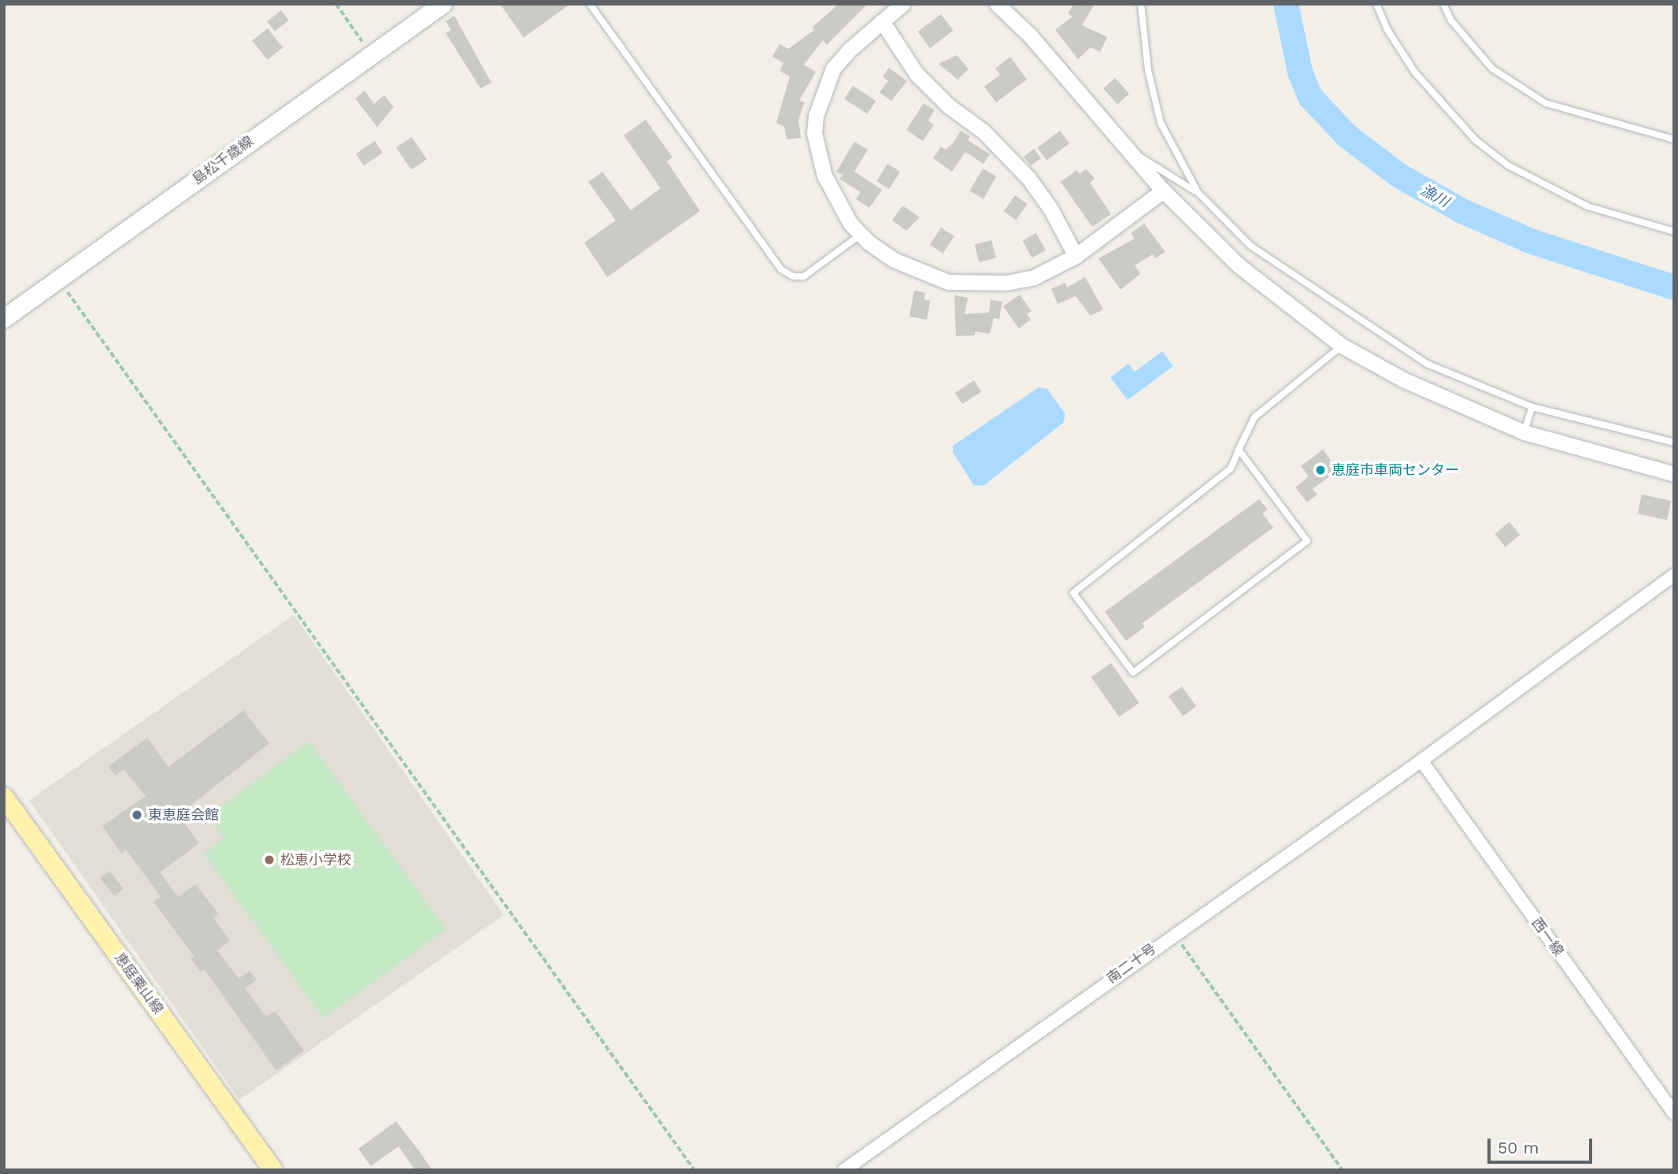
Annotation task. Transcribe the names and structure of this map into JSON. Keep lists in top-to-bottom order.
{
  "streets": {
    "main road": ["島松千歳線", "恵庭栗山線"],
    "street": ["西一線", "南二十号"]
  },
  "crossings": [
    ["西一線", "南二十号"]
  ],
  "water": ["漁川"],
  "places": ["恵庭市車両センター", "東恵庭会館", "松恵小学校"],
  "scale_bar": "50 m"
}
